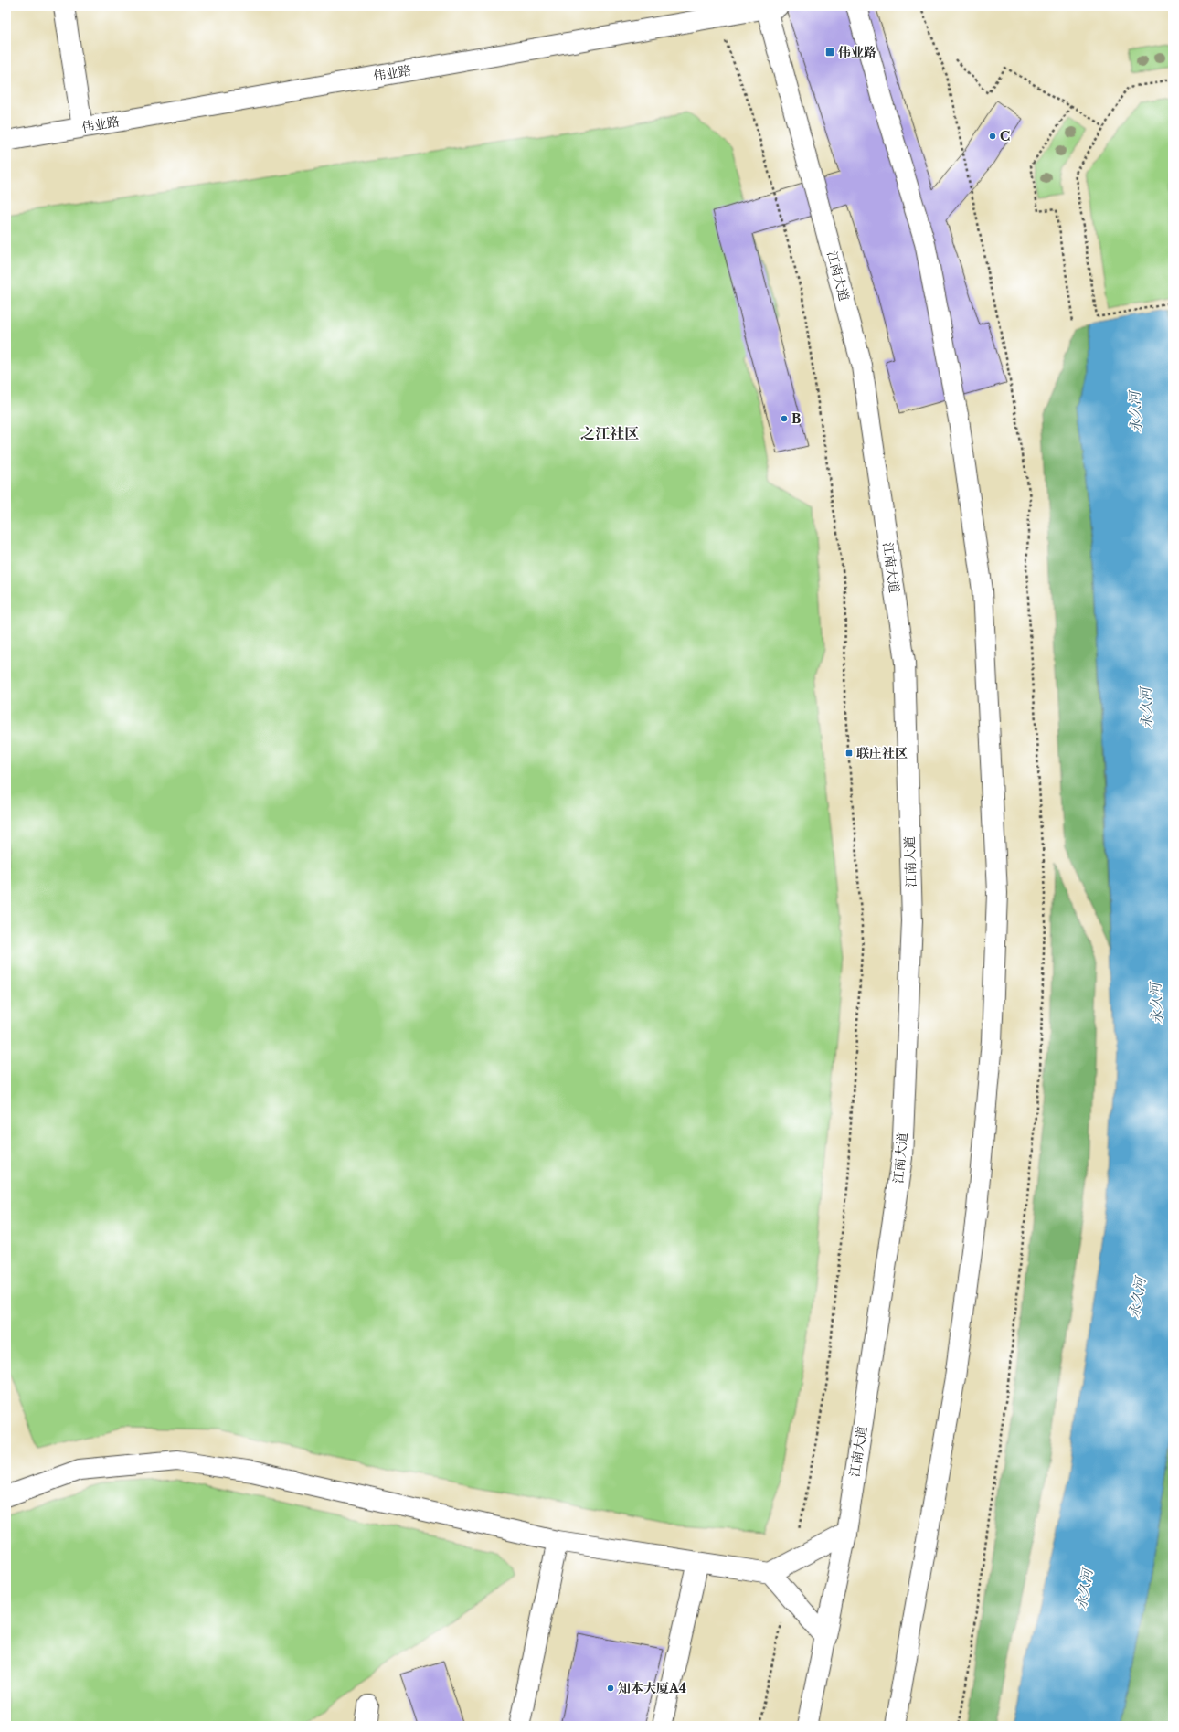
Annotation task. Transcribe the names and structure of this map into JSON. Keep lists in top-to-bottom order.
{
  "streets": {
    "main road": ["伟业路", "江南大道"]
  },
  "crossings": [
    ["伟业路", "江南大道"]
  ],
  "districts": ["之江社区"],
  "water": ["永久河"],
  "places": {
    "transit": ["伟业路", "联庄社区"],
    "other": ["C", "B", "知本大厦A4"]
  }
}
